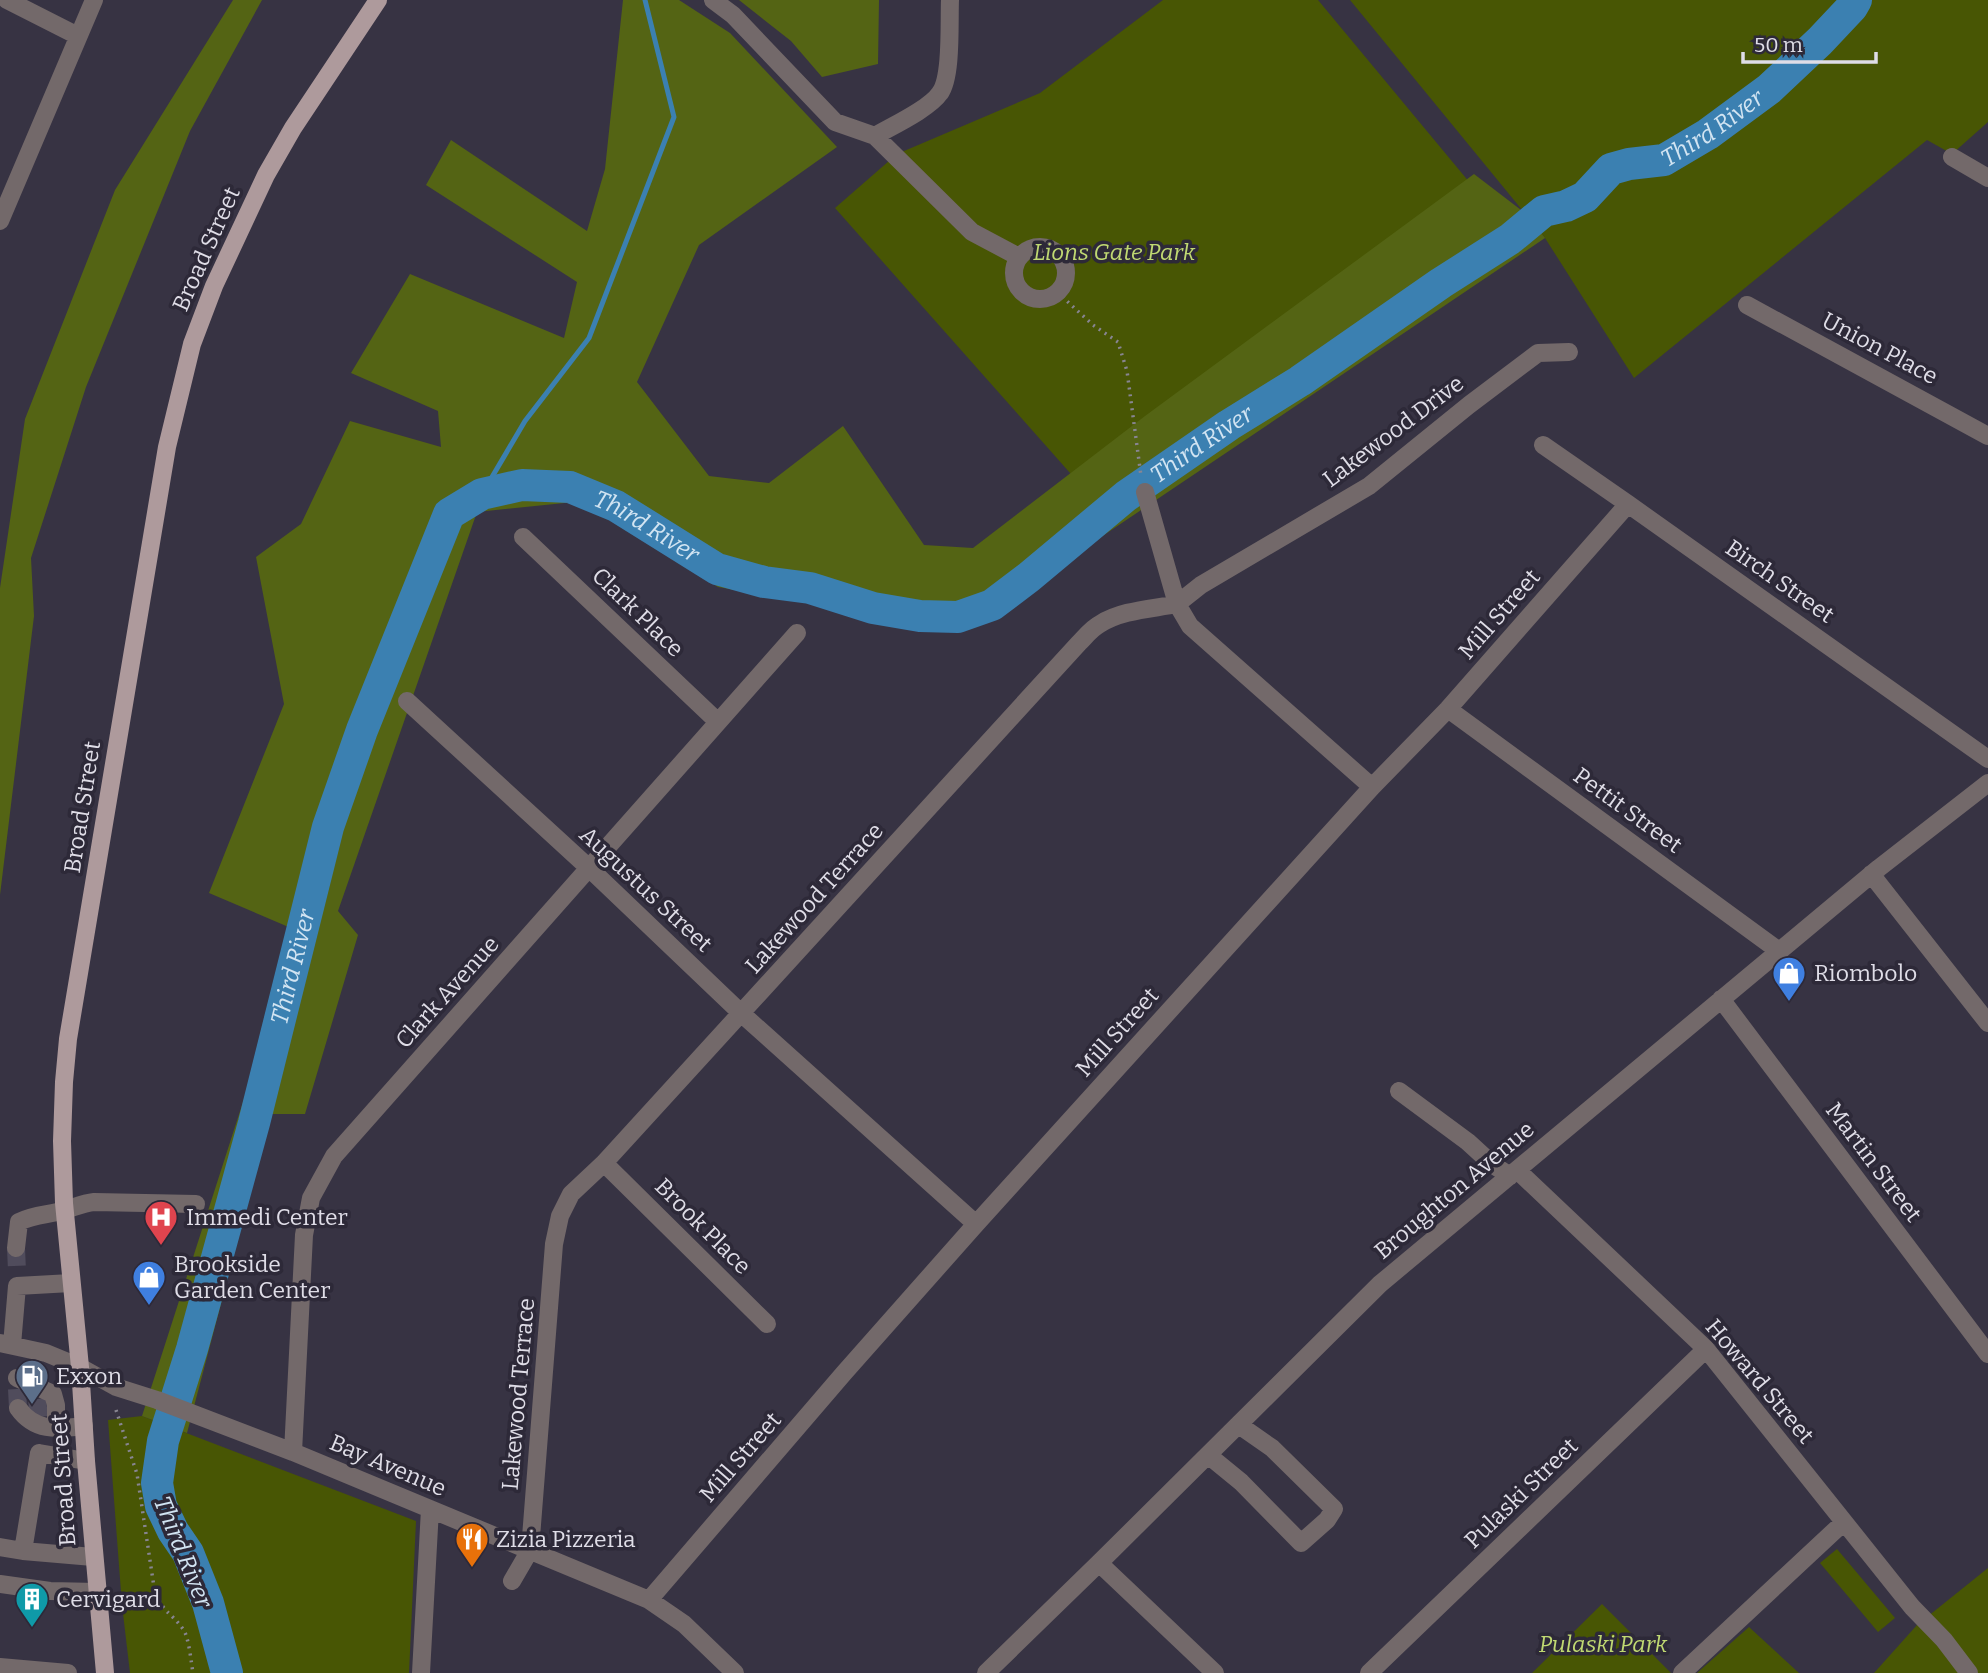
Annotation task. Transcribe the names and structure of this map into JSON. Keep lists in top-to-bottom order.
{
  "streets": {
    "main road": ["Broad Street"],
    "street": [
      "Union Place",
      "Lakewood Drive",
      "Birch Street",
      "Clark Place",
      "Mill Street",
      "Pettit Street",
      "Augustus Street",
      "Lakewood Terrace",
      "Clark Avenue",
      "Martin Street",
      "Broughton Avenue",
      "Brook Place",
      "Howard Street",
      "Bay Avenue",
      "Pulaski Street"
    ]
  },
  "crossings": [
    ["Broad Street", "Bay Avenue"],
    ["Lakewood Drive", "Lakewood Terrace"],
    ["Birch Street", "Mill Street"],
    ["Clark Place", "Clark Avenue"],
    ["Mill Street", "Pettit Street"],
    ["Mill Street", "Augustus Street"],
    ["Mill Street", "Bay Avenue"],
    ["Pettit Street", "Broughton Avenue"],
    ["Augustus Street", "Lakewood Terrace"],
    ["Augustus Street", "Clark Avenue"],
    ["Lakewood Terrace", "Brook Place"],
    ["Lakewood Terrace", "Bay Avenue"],
    ["Clark Avenue", "Bay Avenue"],
    ["Martin Street", "Broughton Avenue"],
    ["Broughton Avenue", "Howard Street"],
    ["Howard Street", "Pulaski Street"]
  ],
  "water": ["Third River"],
  "parks": ["Lions Gate Park", "Pulaski Park"],
  "places": {
    "shop": ["Riombolo", "Brookside Garden Center"],
    "hospital": ["Immedi Center"],
    "fuel station": ["Exxon"],
    "restaurant": ["Zizia Pizzeria"],
    "building": ["Cervigard"]
  },
  "scale_bar": "50 m"
}
